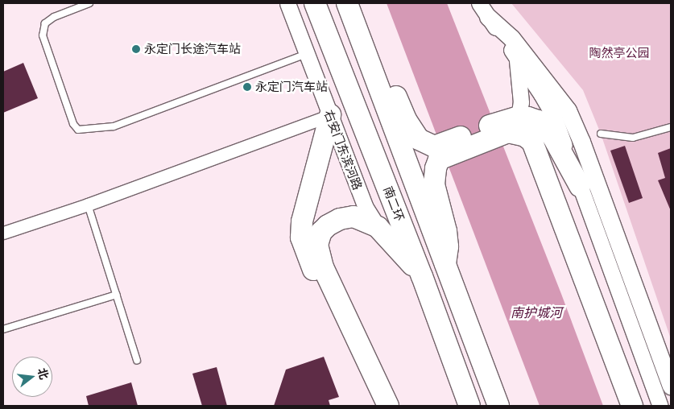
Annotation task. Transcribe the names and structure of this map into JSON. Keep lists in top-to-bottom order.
{
  "streets": {
    "highway": ["南二环"],
    "street": ["右安门东滨河路"]
  },
  "water": ["南护城河"],
  "parks": ["陶然亭公园"],
  "places": ["永定门长途汽车站", "永定门汽车站"],
  "north": "right"
}
